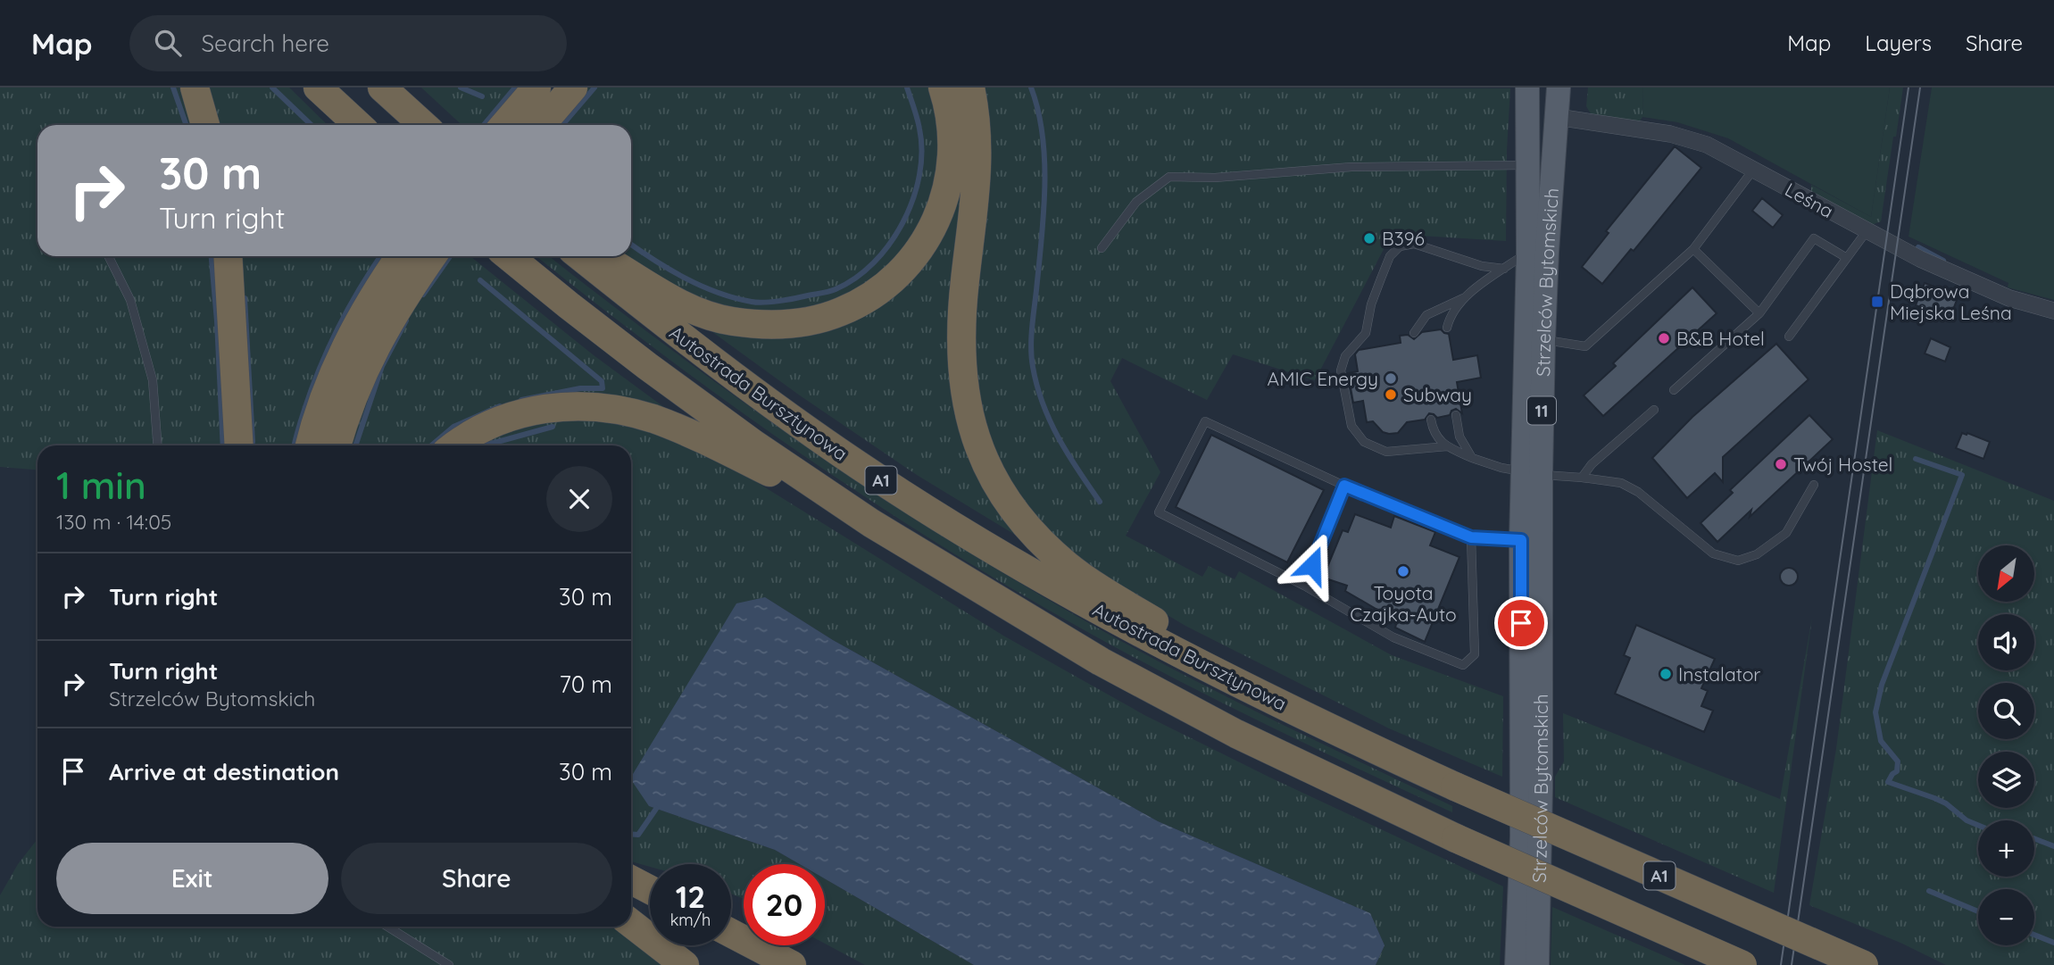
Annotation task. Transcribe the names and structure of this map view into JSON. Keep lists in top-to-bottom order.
{
  "streets": {
    "highway": ["Autostrada Bursztynowa", "A1"],
    "main road": ["Strzelców Bytomskich", "11"],
    "street": ["Leśna"]
  },
  "crossings": [
    ["Leśna", "Strzelców Bytomskich"]
  ],
  "places": {
    "other": [
      "B396",
      "B&B Hotel",
      "AMIC Energy",
      "Subway",
      "Twój Hostel",
      "Toyota Czajka-Auto",
      "Instalator"
    ],
    "transit": ["Dąbrowa Miejska Leśna"]
  },
  "north": "bottom left",
  "page": {
    "header": "Map",
    "search": "Search here",
    "nav": ["Map", "Layers", "Share"],
    "turn": ["30 m", "Turn right"],
    "heading": ["1 min", "130 m · 14:05"],
    "map_buttons": ["+", "−"],
    "list": [
      {
        "name": "Turn right",
        "value": "30 m"
      },
      {
        "name": "Turn right",
        "note": "Strzelców Bytomskich",
        "value": "70 m"
      },
      {
        "name": "Arrive at destination",
        "value": "30 m"
      }
    ],
    "buttons": ["Exit", "Share"],
    "speed": "12 km/h",
    "limit": "20"
  }
}
